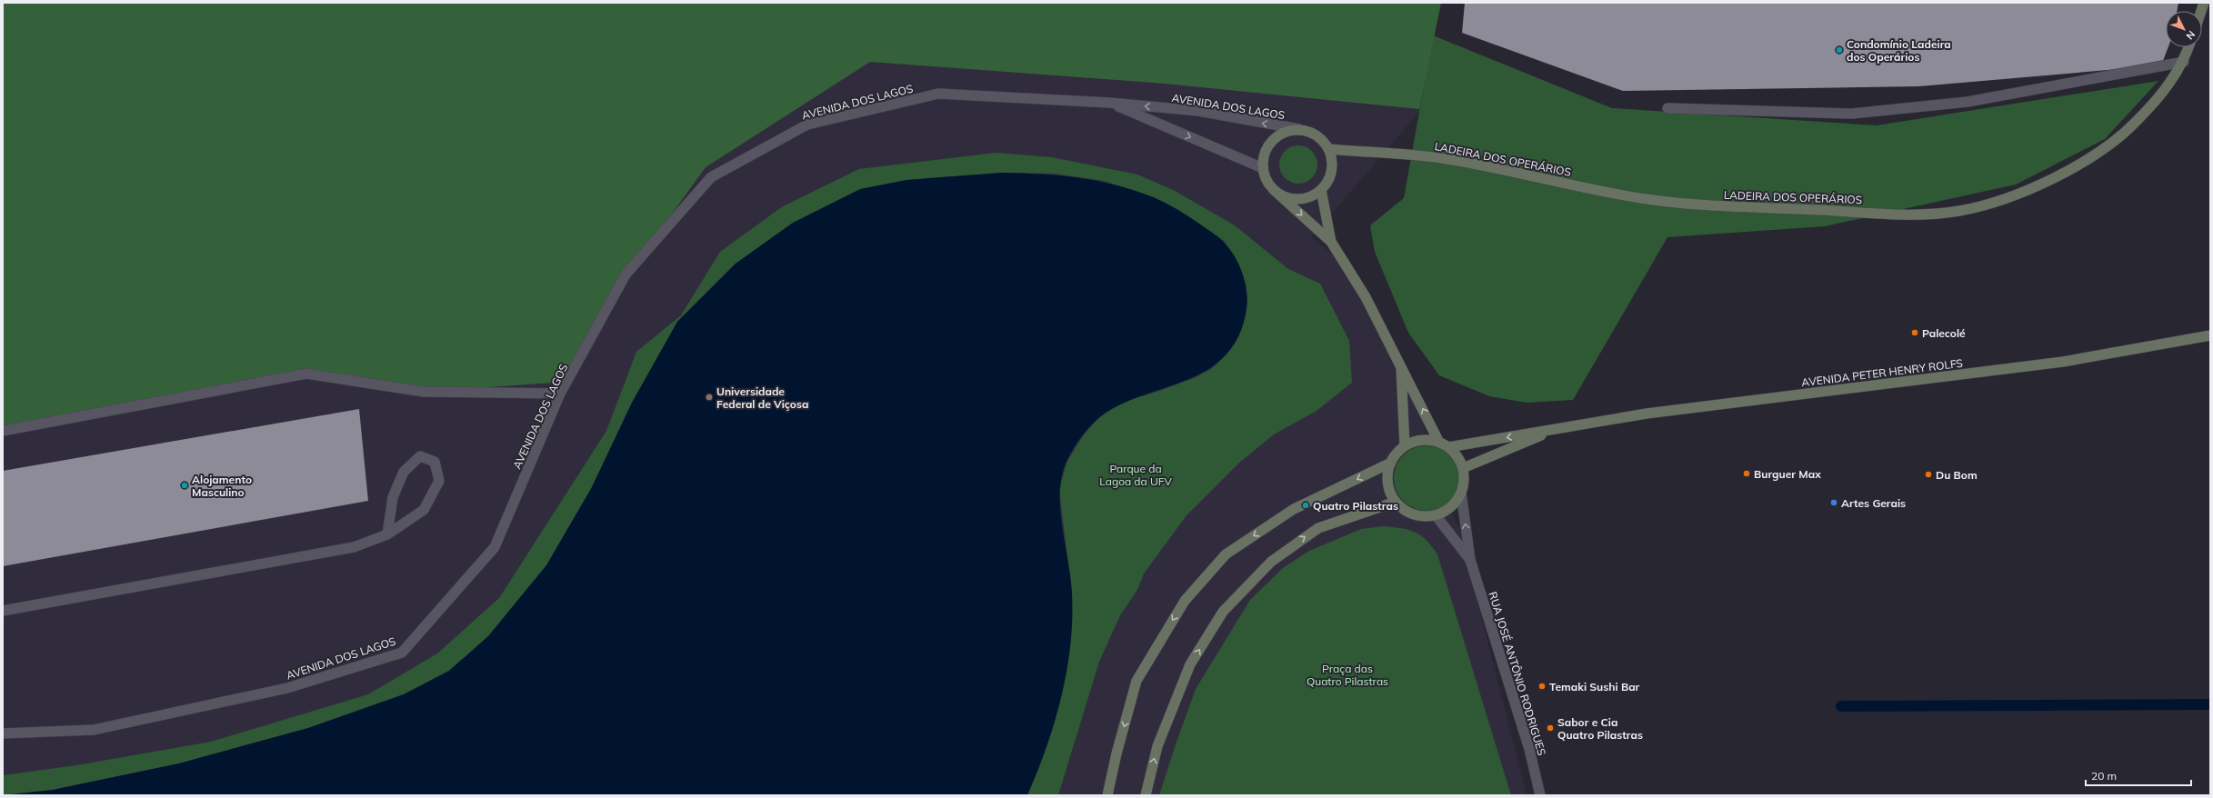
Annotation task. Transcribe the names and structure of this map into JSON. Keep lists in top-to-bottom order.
{
  "streets": {
    "main road": ["LADEIRA DOS OPERÁRIOS", "AVENIDA PETER HENRY ROLFS"],
    "street": ["AVENIDA DOS LAGOS", "RUA JOSÉ ANTÔNIO RODRIGUES"]
  },
  "crossings": [
    ["AVENIDA DOS LAGOS", "LADEIRA DOS OPERÁRIOS"],
    ["AVENIDA PETER HENRY ROLFS", "RUA JOSÉ ANTÔNIO RODRIGUES"]
  ],
  "parks": ["Parque da Lagoa da UFV", "Praça das Quatro Pilastras"],
  "places": [
    "Condomínio Ladeira dos Operários",
    "Palecolé",
    "Universidade Federal de Viçosa",
    "Burguer Max",
    "Du Bom",
    "Alojamento Masculino",
    "Artes Gerais",
    "Quatro Pilastras",
    "Temaki Sushi Bar",
    "Sabor e Cia Quatro Pilastras"
  ],
  "scale_bar": "20 m",
  "north": "bottom right"
}
